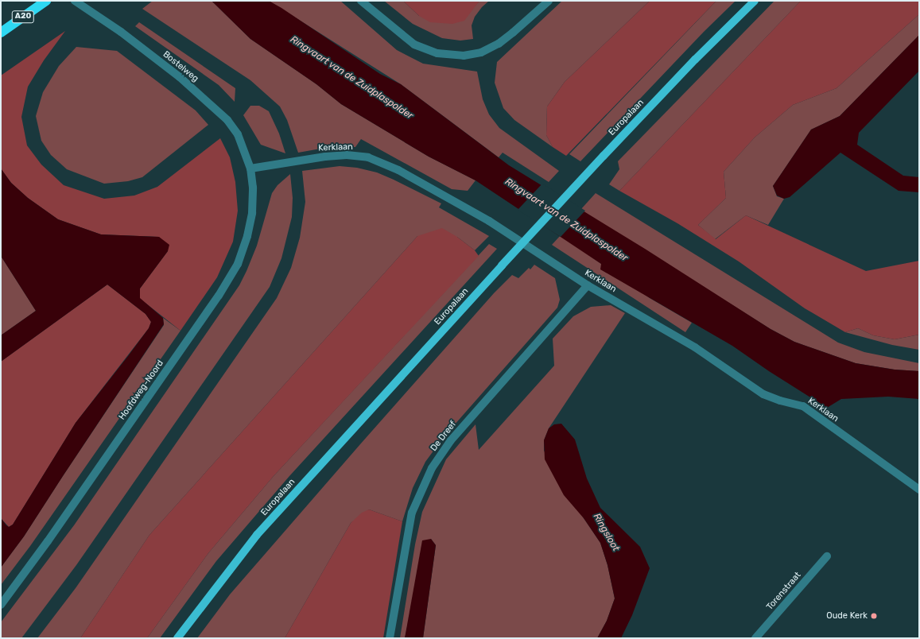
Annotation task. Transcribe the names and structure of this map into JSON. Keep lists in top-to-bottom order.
{
  "streets": {
    "highway": ["A20"],
    "main road": ["Europalaan"],
    "street": [
      "Bostelweg",
      "Kerklaan",
      "Hoofdweg-Noord",
      "De Dreef",
      "Torenstraat"
    ]
  },
  "crossings": [
    ["Bostelweg", "Kerklaan"],
    ["Bostelweg", "Hoofdweg-Noord"],
    ["Kerklaan", "Hoofdweg-Noord"],
    ["Kerklaan", "De Dreef"]
  ],
  "water": ["Ringvaart van de Zuidplaspolder", "Ringsloot"],
  "places": ["Oude Kerk"]
}
